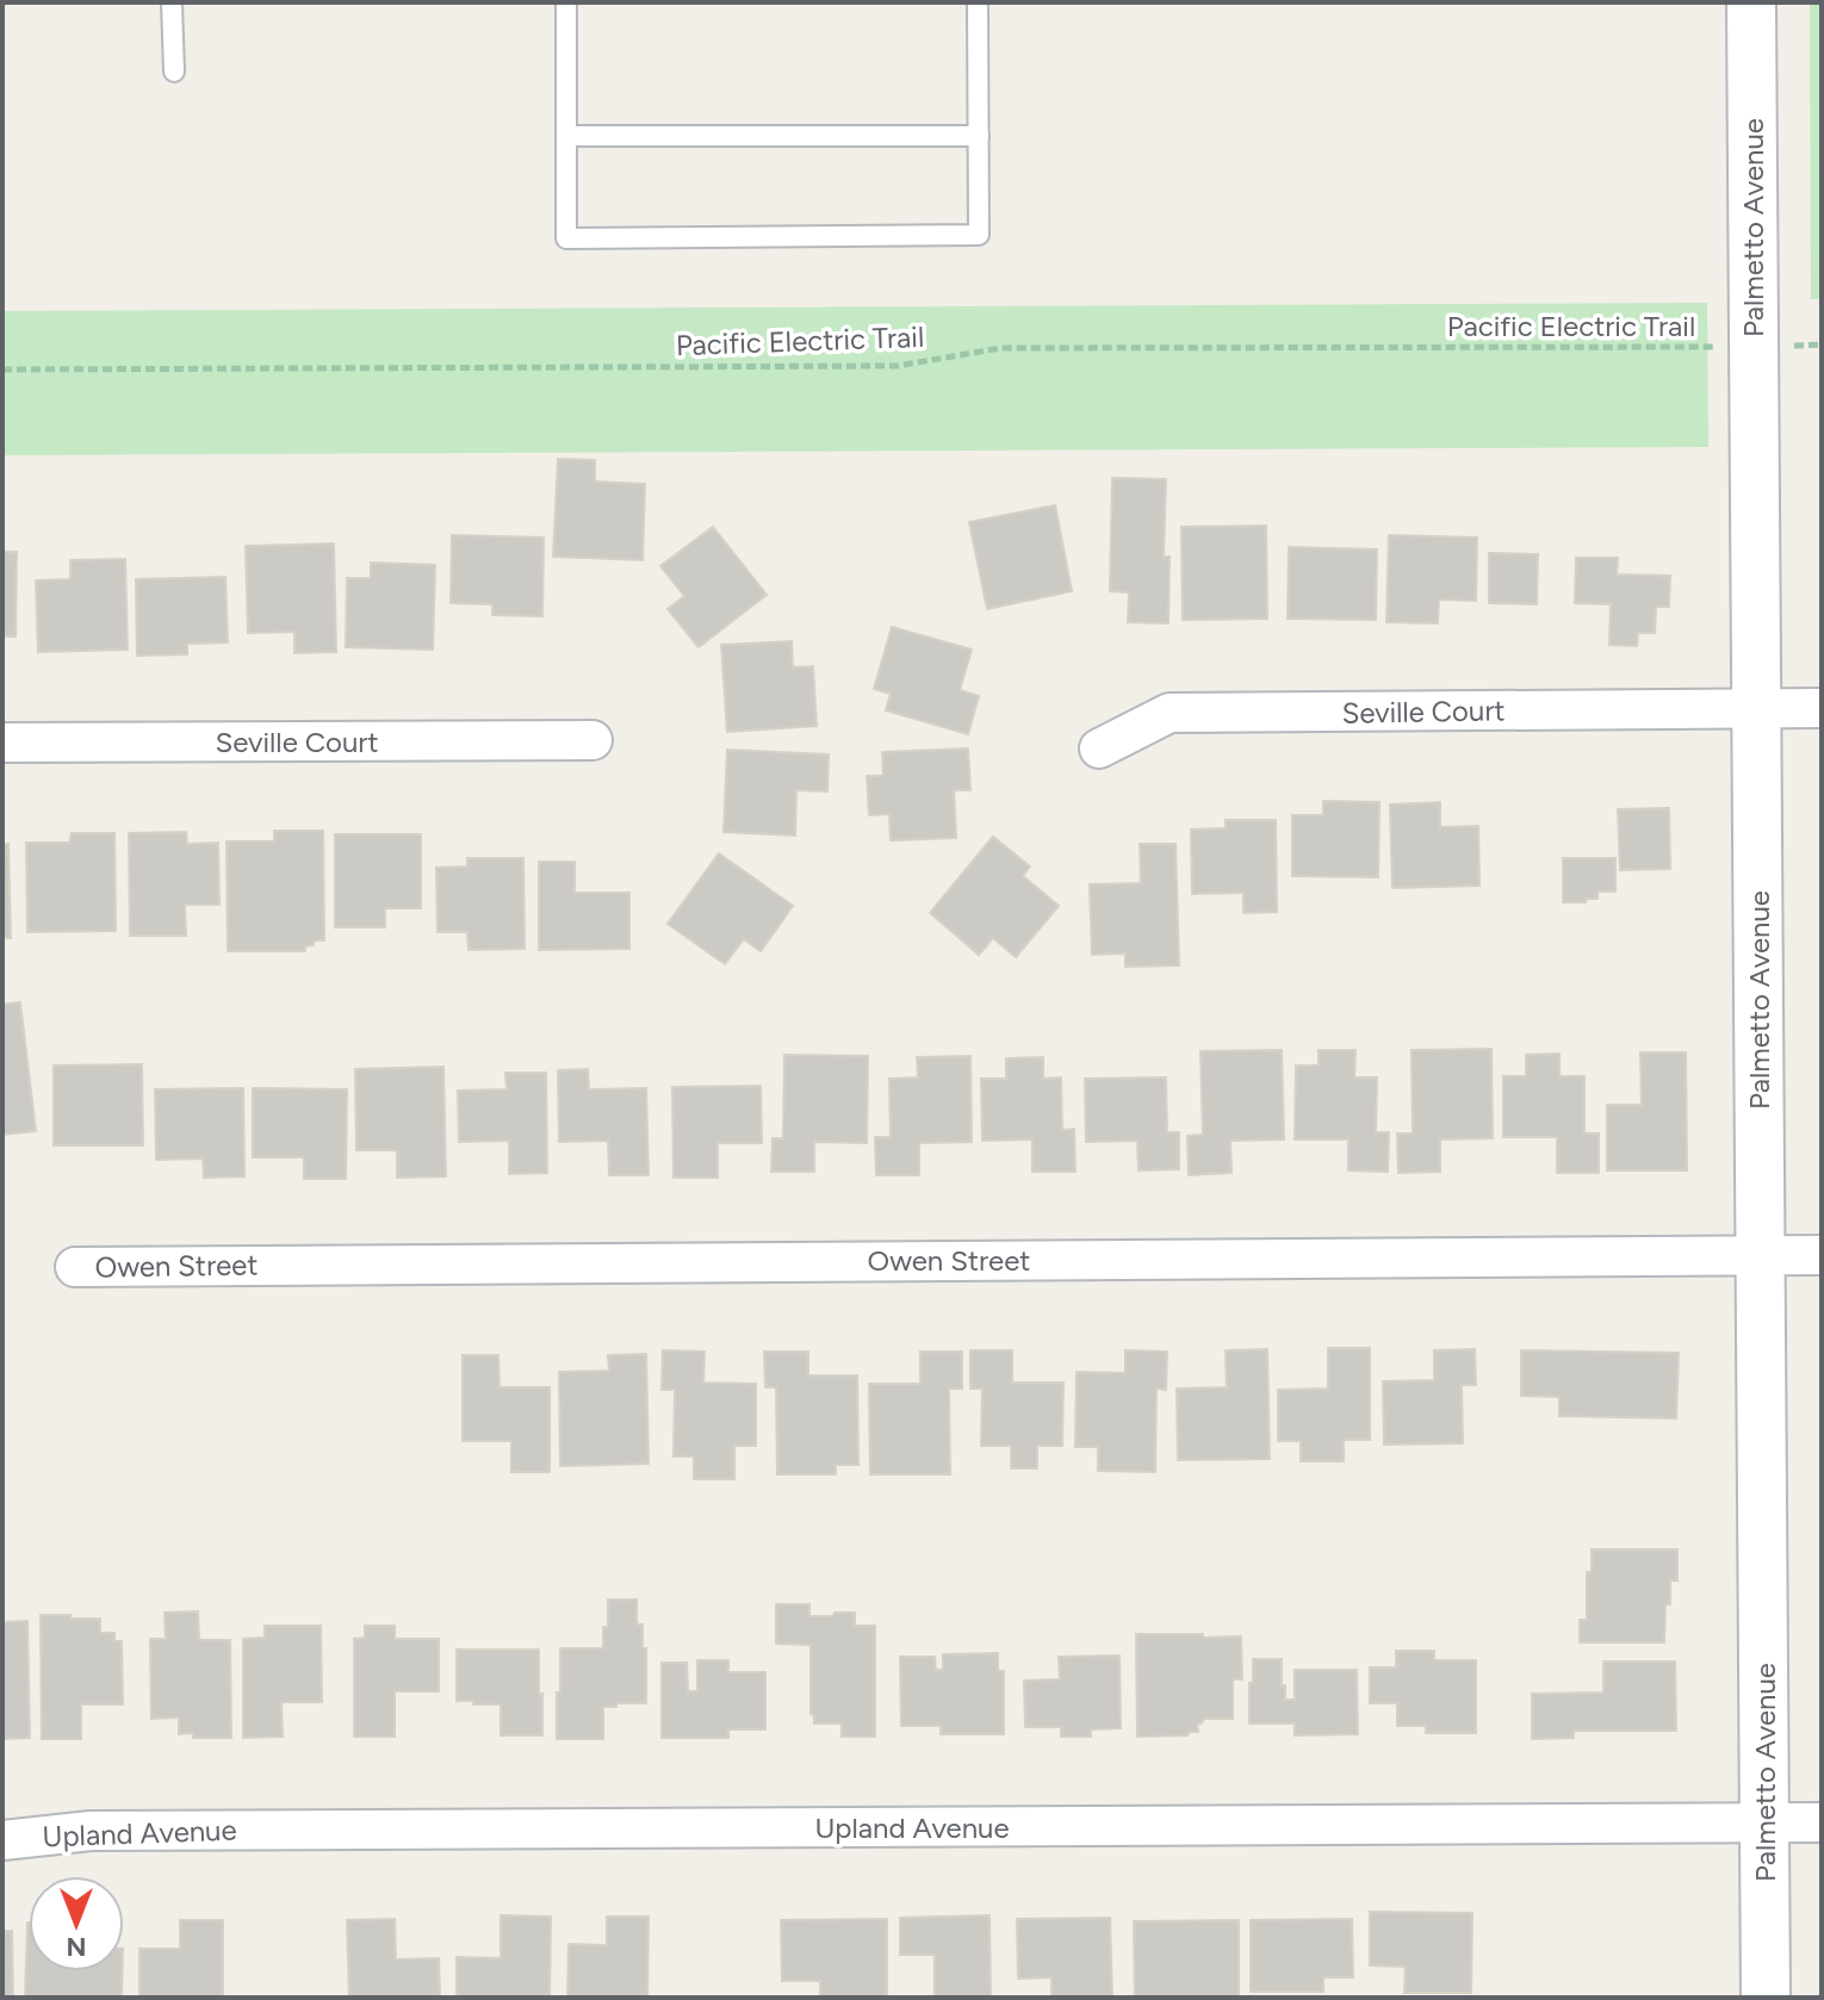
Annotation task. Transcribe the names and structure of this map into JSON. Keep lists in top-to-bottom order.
{
  "streets": {
    "street": [
      "Palmetto Avenue",
      "Seville Court",
      "Owen Street",
      "Upland Avenue"
    ],
    "path": ["Pacific Electric Trail"]
  },
  "crossings": [
    ["Palmetto Avenue", "Seville Court"],
    ["Palmetto Avenue", "Owen Street"],
    ["Palmetto Avenue", "Upland Avenue"]
  ],
  "north": "bottom"
}
